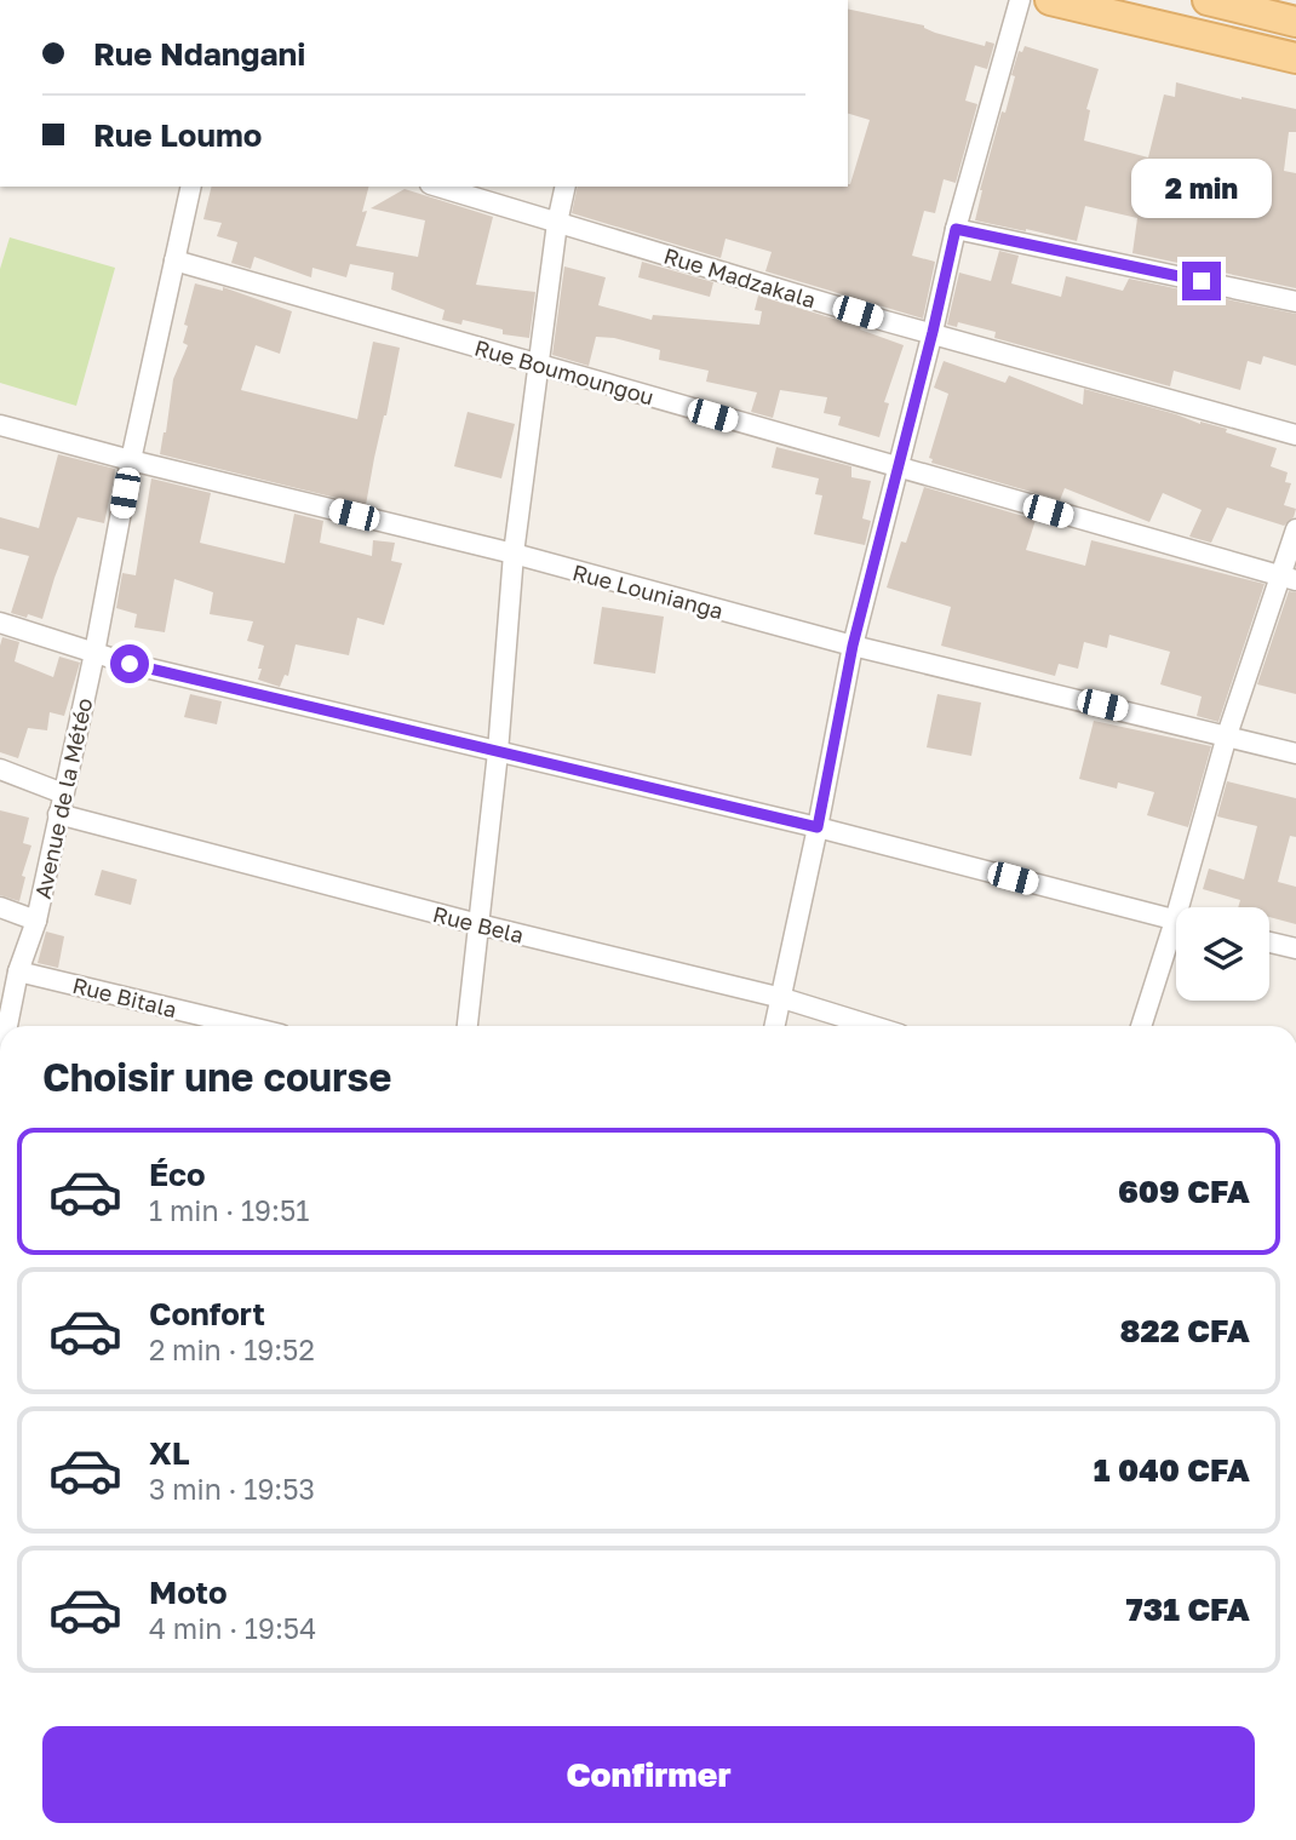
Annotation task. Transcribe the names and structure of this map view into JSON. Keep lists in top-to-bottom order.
{
  "streets": {
    "street": [
      "Rue Madzakala",
      "Rue Boumoungou",
      "Rue Lounianga",
      "Avenue de la Météo",
      "Rue Bela",
      "Rue Bitala"
    ]
  },
  "crossings": [
    ["Rue Boumoungou", "Avenue de la Météo"],
    ["Rue Lounianga", "Avenue de la Météo"],
    ["Avenue de la Météo", "Rue Bela"],
    ["Avenue de la Météo", "Rue Bitala"]
  ],
  "page": {
    "banner": ["Rue Ndangani", "Rue Loumo"],
    "bubble": "2 min",
    "heading": "Choisir une course",
    "list": [
      {
        "name": "Éco",
        "note": "1 min · 19:51",
        "value": "609 CFA"
      },
      {
        "name": "Confort",
        "note": "2 min · 19:52",
        "value": "822 CFA"
      },
      {
        "name": "XL",
        "note": "3 min · 19:53",
        "value": "1 040 CFA"
      },
      {
        "name": "Moto",
        "note": "4 min · 19:54",
        "value": "731 CFA"
      }
    ],
    "buttons": "Confirmer"
  }
}
